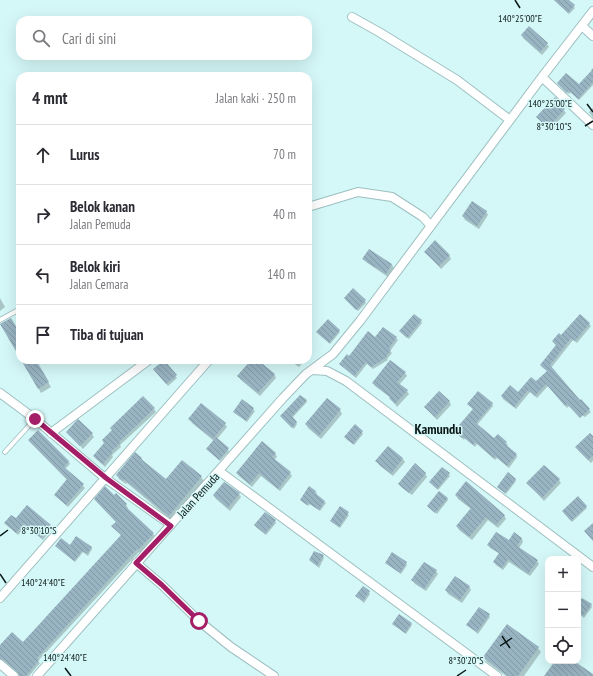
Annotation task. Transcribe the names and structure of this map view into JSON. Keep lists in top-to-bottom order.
{
  "streets": {
    "street": ["Jalan Pemuda"]
  },
  "districts": ["Kamundu"],
  "page": {
    "search": "Cari di sini",
    "heading": ["4 mnt", "Jalan kaki · 250 m"],
    "list": [
      ["Lurus", "70 m"],
      ["Belok kanan", "Jalan Pemuda", "40 m"],
      ["Belok kiri", "Jalan Cemara", "140 m"],
      "Tiba di tujuan"
    ],
    "map_buttons": ["+", "−"]
  },
  "coordinates": [
    "140°25'00\"E",
    "8°30'10\"S",
    "140°24'40\"E",
    "8°30'20\"S"
  ]
}
